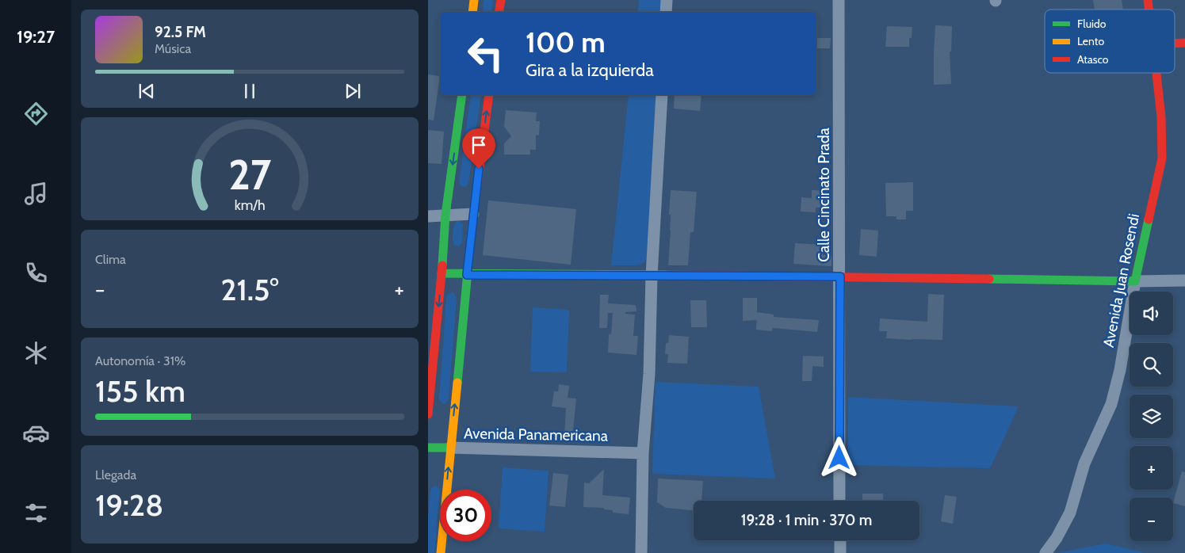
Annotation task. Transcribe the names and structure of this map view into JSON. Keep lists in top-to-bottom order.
{
  "streets": {
    "main road": ["Avenida Juan Rosendi", "Avenida Panamericana"],
    "street": ["Calle Cincinato Prada"]
  },
  "legend": ["Fluido", "Lento", "Atasco"],
  "page": {
    "tabs": "19:27",
    "turn": ["100 m", "Gira a la izquierda"],
    "song": ["92.5 FM", "Música"],
    "tile": [
      "Clima",
      ["Autonomía · 31%", "155 km"],
      ["Llegada", "19:28"]
    ],
    "heat": ["−", "21.5°", "+"],
    "map_buttons": ["+", "−"],
    "limit": "30",
    "trip": "19:28 · 1 min · 370 m",
    "gauge": ["27", "km/h"]
  }
}
